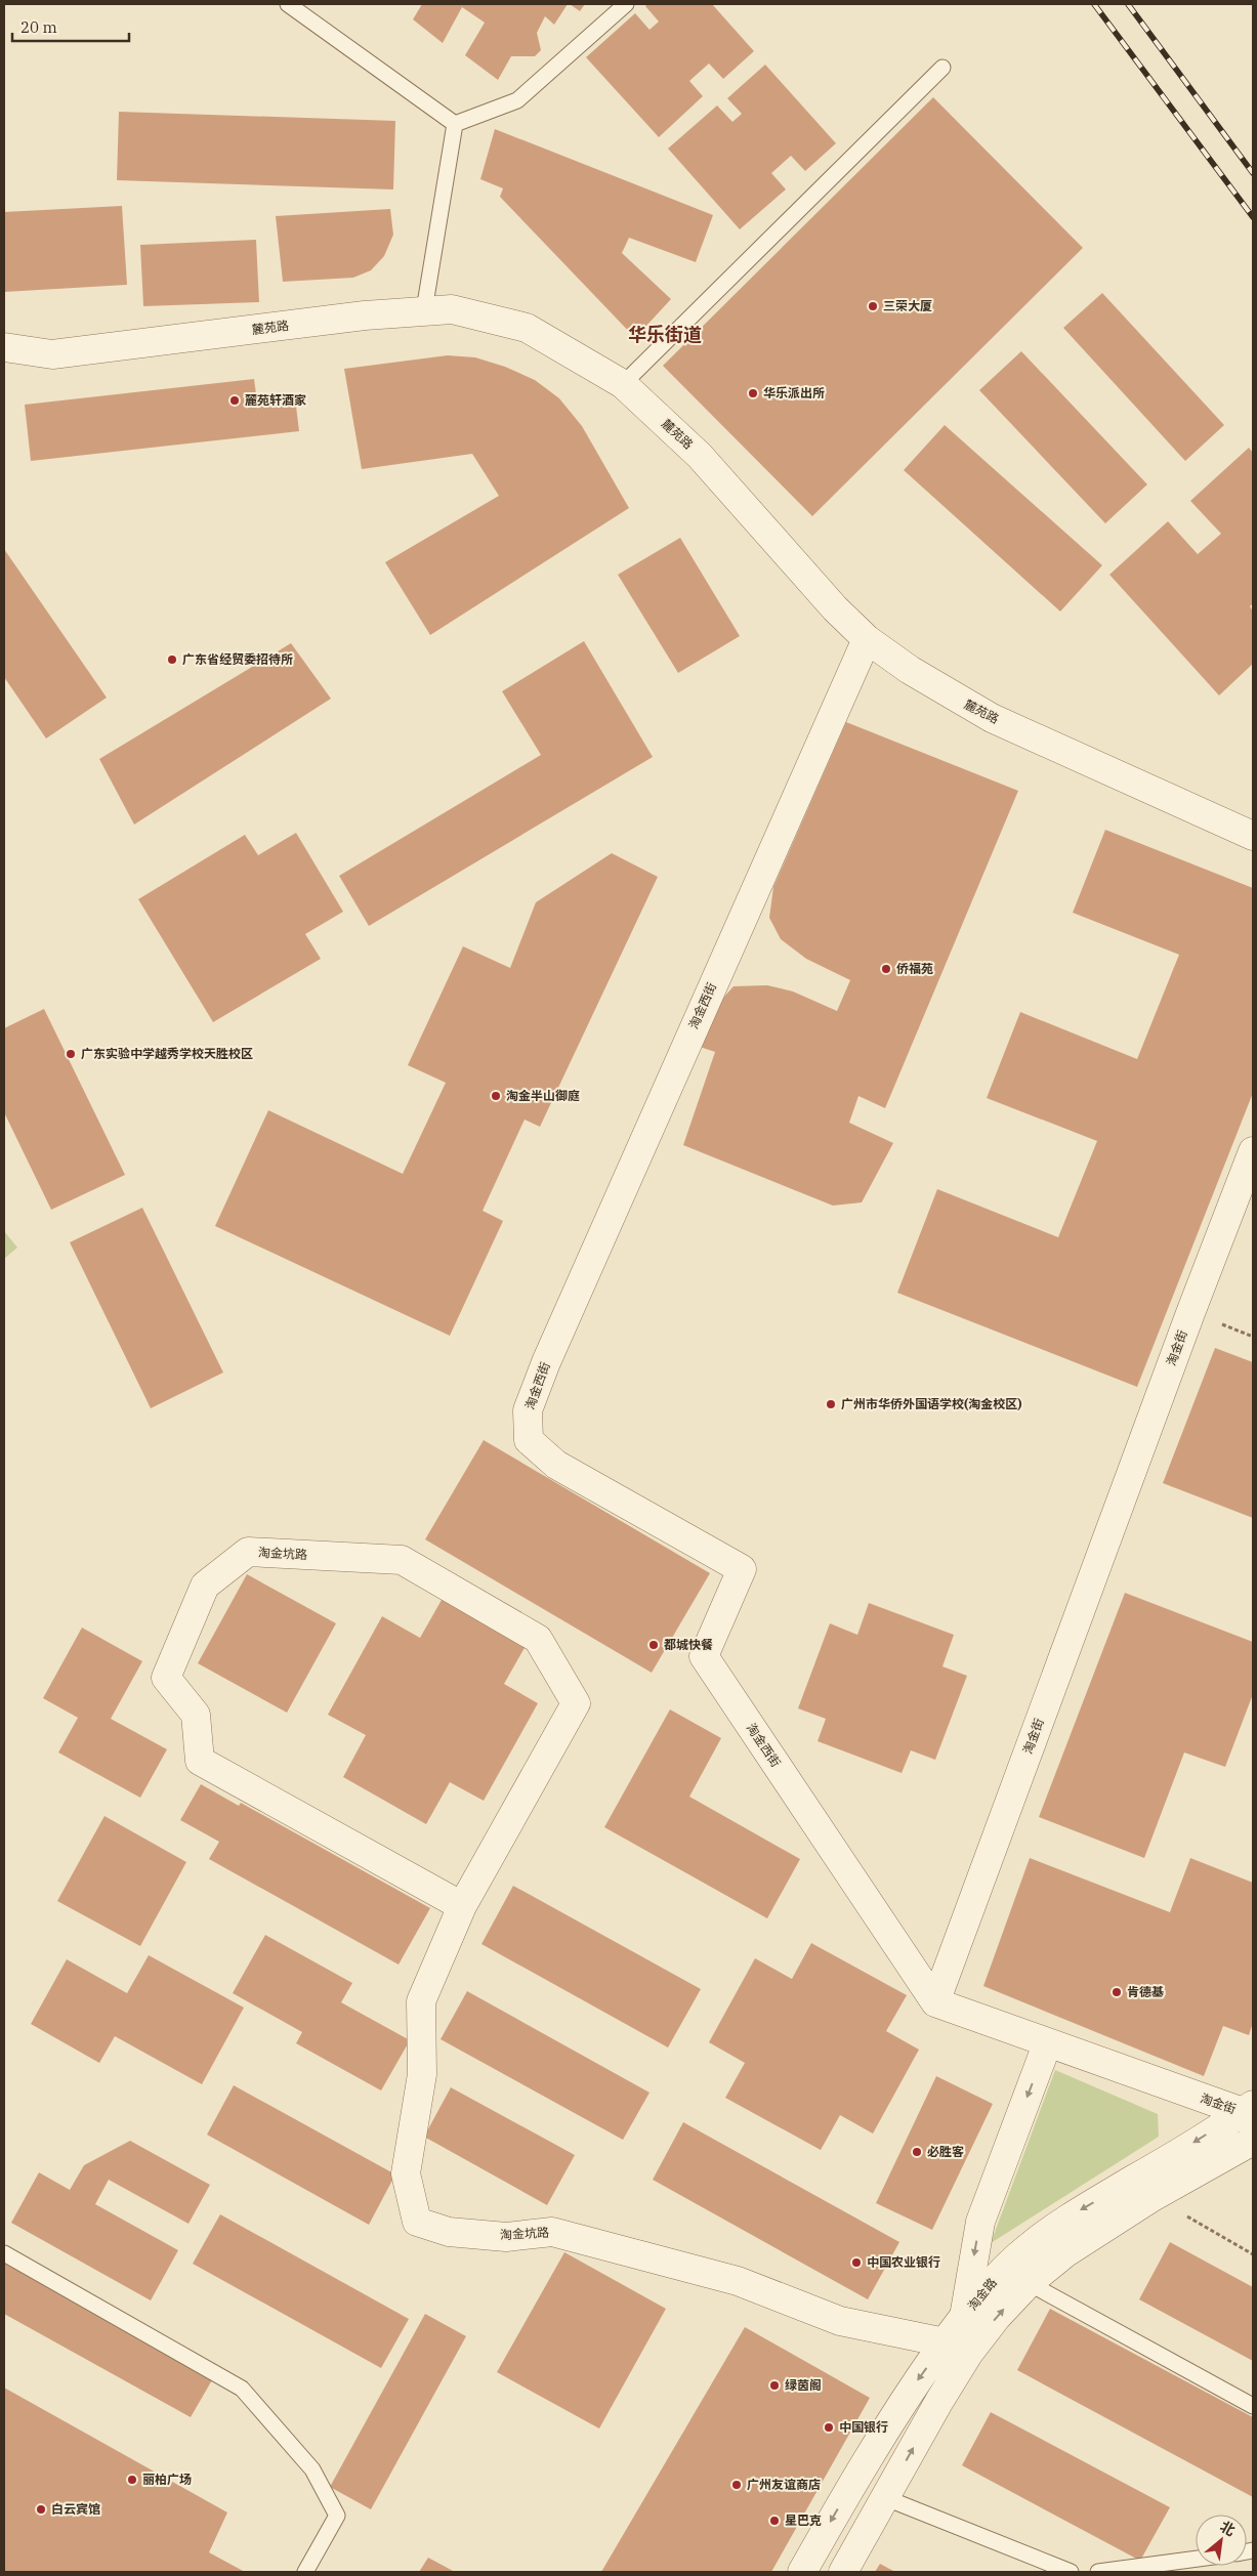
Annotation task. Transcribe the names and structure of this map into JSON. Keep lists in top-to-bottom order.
{
  "streets": {
    "street": [
      "麓苑路",
      "淘金西街",
      "淘金街",
      "淘金坑路",
      "淘金路"
    ]
  },
  "crossings": [
    ["麓苑路", "淘金西街"],
    ["淘金西街", "淘金街"],
    ["淘金街", "淘金路"],
    ["淘金坑路", "淘金路"]
  ],
  "districts": ["华乐街道"],
  "places": [
    "三荣大厦",
    "华乐派出所",
    "麓苑轩酒家",
    "广东省经贸委招待所",
    "侨福苑",
    "广东实验中学越秀学校天胜校区",
    "淘金半山御庭",
    "广州市华侨外国语学校(淘金校区)",
    "都城快餐",
    "肯德基",
    "必胜客",
    "中国农业银行",
    "绿茵阁",
    "中国银行",
    "丽柏广场",
    "广州友谊商店",
    "白云宾馆",
    "星巴克"
  ],
  "scale_bar": "20 m",
  "north": "top right"
}
